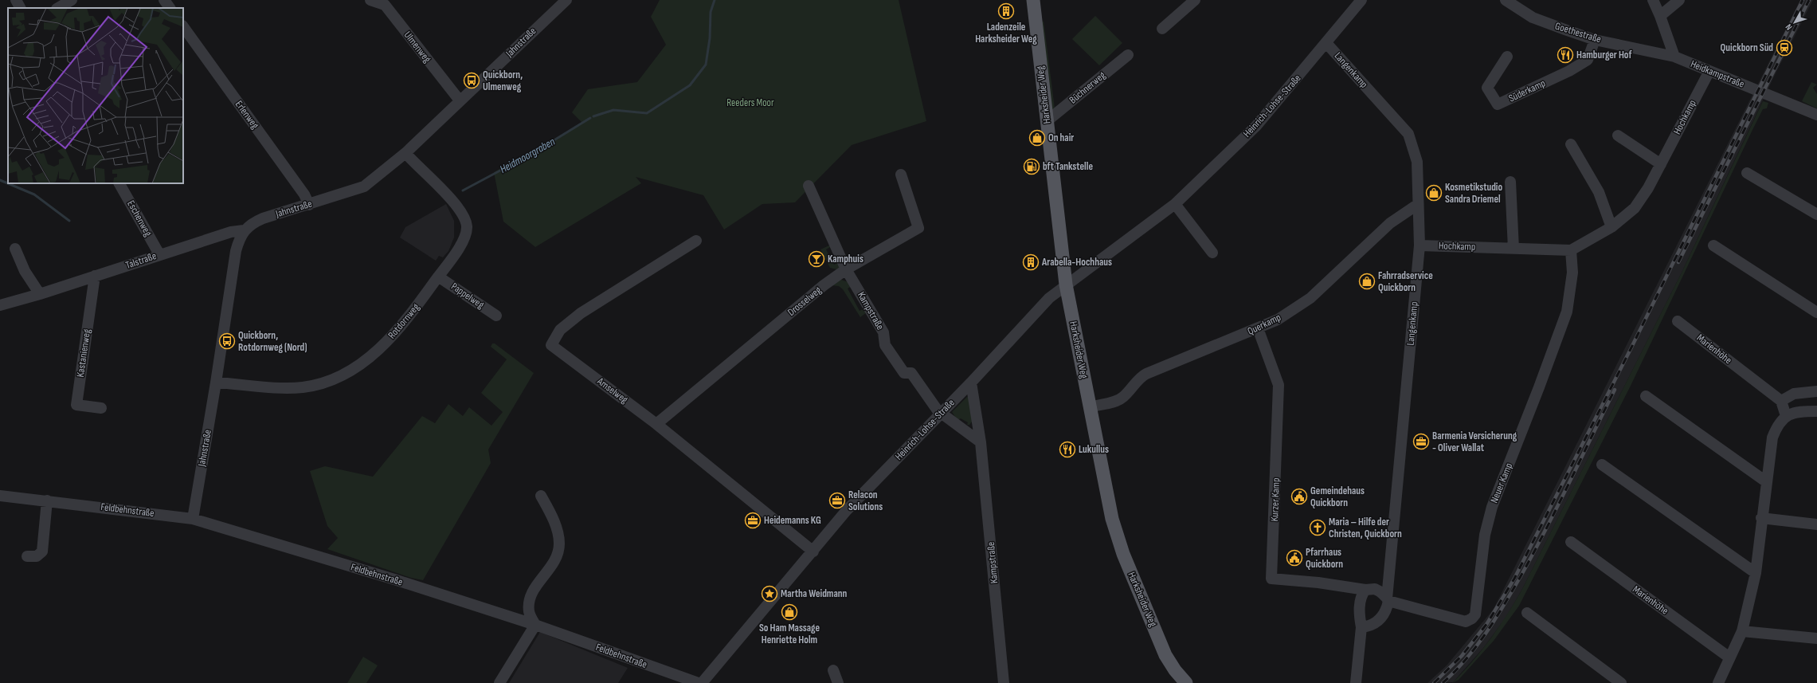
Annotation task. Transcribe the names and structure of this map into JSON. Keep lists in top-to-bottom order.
{
  "streets": {
    "main road": ["Harksheider Weg"],
    "street": [
      "Goethestraße",
      "Jahnstraße",
      "Ulmenweg",
      "Langenkamp",
      "Heidkampstraße",
      "Büchnerweg",
      "Süderkamp",
      "Heinrich-Lohse-Straße",
      "Erlenweg",
      "Hochkamp",
      "Eschenweg",
      "Talstraße",
      "Pappelweg",
      "Drosselweg",
      "Kampstraße",
      "Rotdornweg",
      "Querkamp",
      "Marienhöhe",
      "Kastanienweg",
      "Amselweg",
      "Neuer Kamp",
      "Kurzer Kamp",
      "Feldbehnstraße"
    ]
  },
  "crossings": [
    ["Goethestraße", "Heidkampstraße"],
    ["Goethestraße", "Süderkamp"],
    ["Jahnstraße", "Ulmenweg"],
    ["Jahnstraße", "Erlenweg"],
    ["Jahnstraße", "Talstraße"],
    ["Jahnstraße", "Rotdornweg"],
    ["Jahnstraße", "Feldbehnstraße"],
    ["Langenkamp", "Heinrich-Lohse-Straße"],
    ["Langenkamp", "Hochkamp"],
    ["Langenkamp", "Querkamp"],
    ["Langenkamp", "Neuer Kamp"],
    ["Langenkamp", "Kurzer Kamp"],
    ["Heidkampstraße", "Hochkamp"],
    ["Büchnerweg", "Harksheider Weg"],
    ["Harksheider Weg", "Heinrich-Lohse-Straße"],
    ["Harksheider Weg", "Querkamp"],
    ["Heinrich-Lohse-Straße", "Kampstraße"],
    ["Heinrich-Lohse-Straße", "Amselweg"],
    ["Hochkamp", "Neuer Kamp"],
    ["Eschenweg", "Talstraße"],
    ["Talstraße", "Kastanienweg"],
    ["Pappelweg", "Rotdornweg"],
    ["Drosselweg", "Kampstraße"],
    ["Drosselweg", "Amselweg"],
    ["Querkamp", "Kurzer Kamp"],
    ["Neuer Kamp", "Kurzer Kamp"]
  ],
  "water": ["Heidmoorgraben"],
  "parks": ["Reeders Moor"],
  "places": {
    "building": ["Ladenzeile Harksheider Weg", "Arabella-Hochhaus"],
    "station": ["Quickborn Süd"],
    "restaurant": ["Hamburger Hof", "Lukullus"],
    "bus stop": ["Quickborn, Ulmenweg", "Quickborn, Rotdornweg (Nord)"],
    "shop": [
      "On hair",
      "Kosmetikstudio Sandra Driemel",
      "Fahrradservice Quickborn",
      "So Ham Massage Henriette Holm"
    ],
    "fuel station": ["bft Tankstelle"],
    "bar": ["Kamphuis"],
    "office": ["Barmenia Versicherung - Oliver Wallat", "Relacon Solutions", "Heidemanns KG"],
    "public building": ["Gemeindehaus Quickborn", "Pfarrhaus Quickborn"],
    "church": ["Maria – Hilfe der Christen, Quickborn"],
    "place": ["Martha Weidmann"]
  },
  "north": "bottom left"
}
